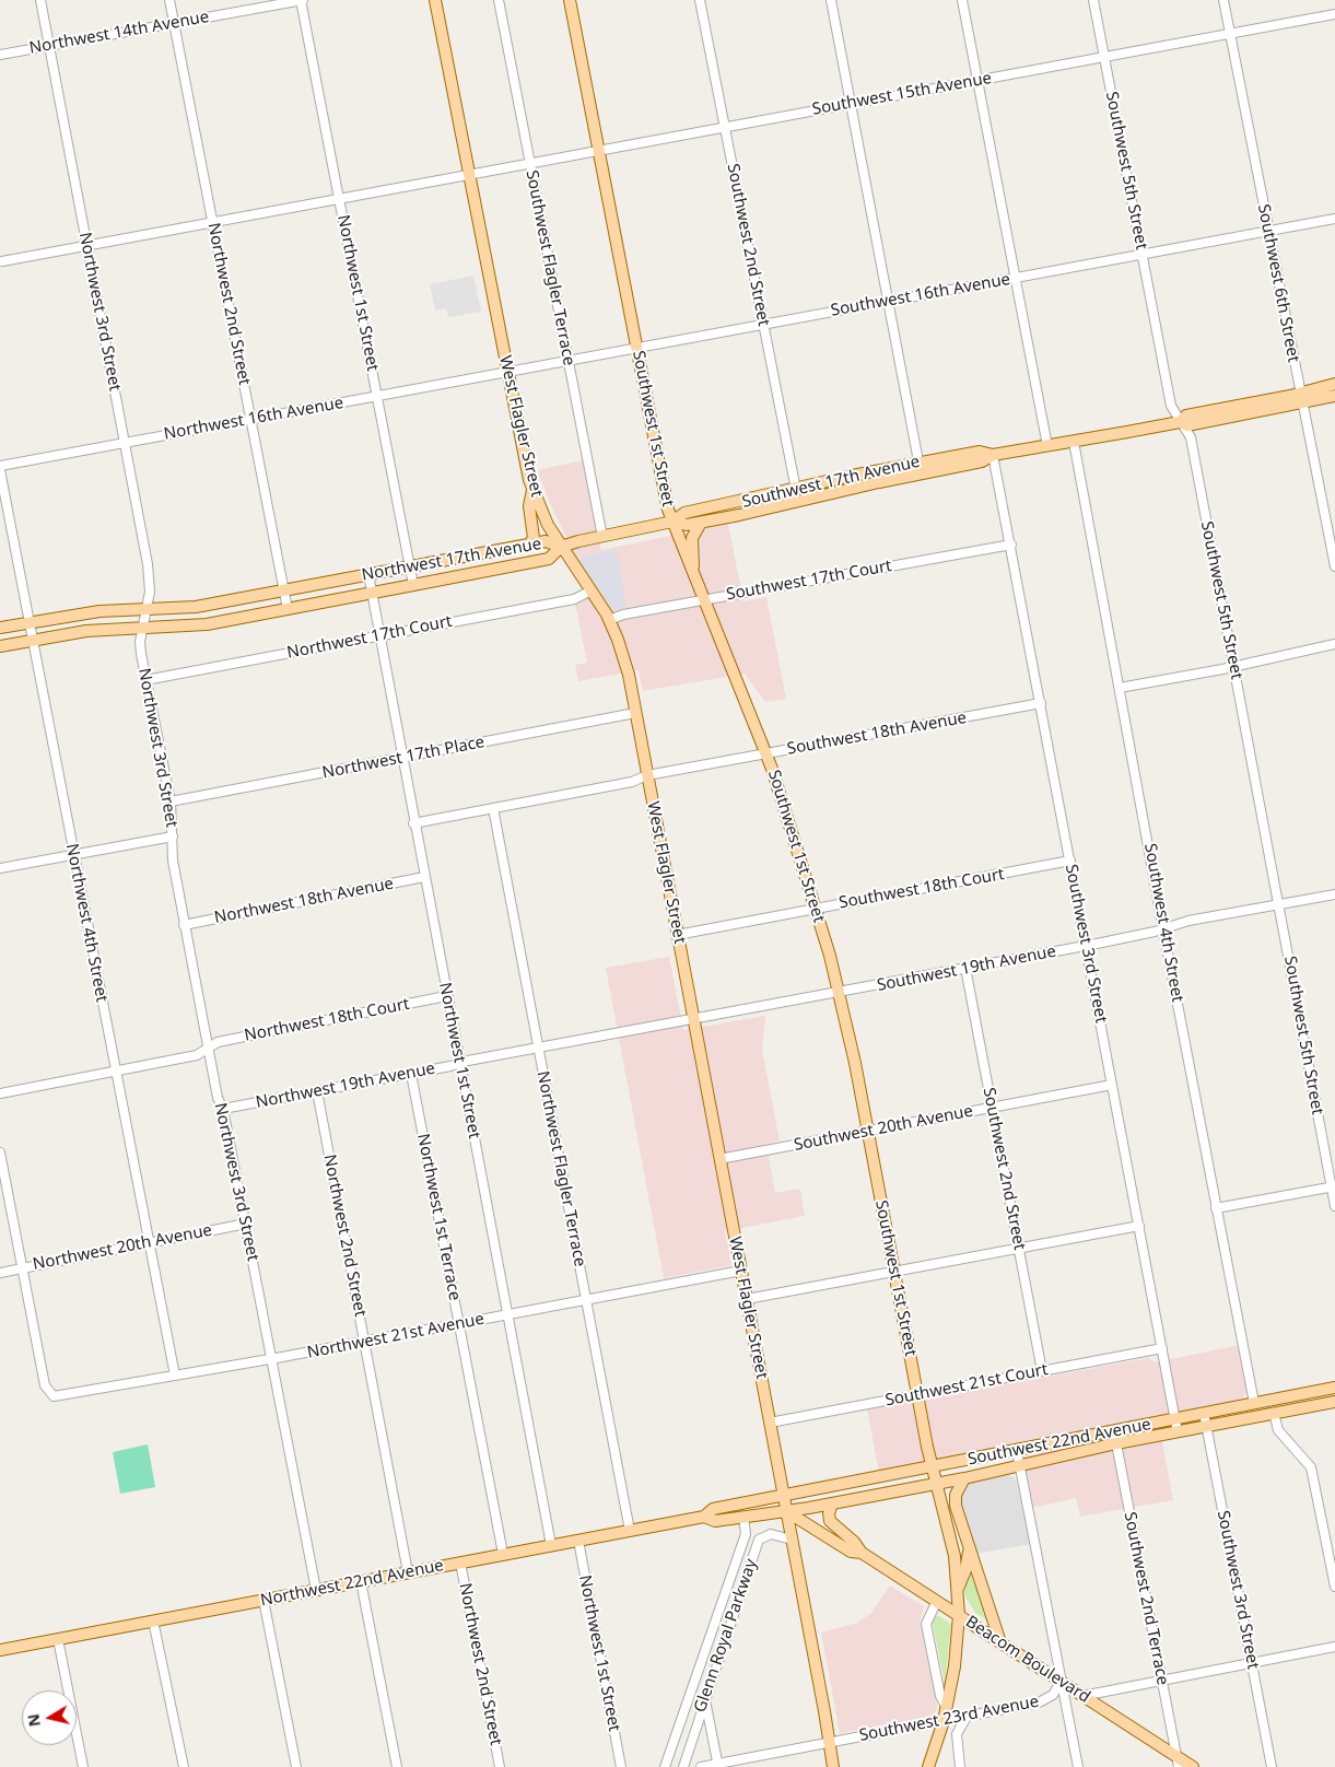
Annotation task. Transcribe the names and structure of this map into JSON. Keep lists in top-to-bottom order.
{
  "streets": {
    "main road": [
      "West Flagler Street",
      "Southwest 1st Street",
      "Southwest 17th Avenue",
      "Northwest 17th Avenue",
      "Southwest 22nd Avenue",
      "Northwest 22nd Avenue",
      "Beacom Boulevard"
    ],
    "street": [
      "Northwest 14th Avenue",
      "Southwest 15th Avenue",
      "Southwest 5th Street",
      "Southwest 2nd Street",
      "Southwest Flagler Terrace",
      "Southwest 6th Street",
      "Northwest 1st Street",
      "Southwest 16th Avenue",
      "Northwest 2nd Street",
      "Northwest 3rd Street",
      "Northwest 16th Avenue",
      "Southwest 17th Court",
      "Northwest 17th Court",
      "Southwest 18th Avenue",
      "Northwest 17th Place",
      "Southwest 18th Court",
      "Northwest 18th Avenue",
      "Northwest 4th Street",
      "Southwest 4th Street",
      "Southwest 3rd Street",
      "Southwest 19th Avenue",
      "Northwest 18th Court",
      "Northwest 19th Avenue",
      "Southwest 20th Avenue",
      "Northwest Flagler Terrace",
      "Northwest 1st Terrace",
      "Northwest 20th Avenue",
      "Northwest 21st Avenue",
      "Southwest 21st Court",
      "Southwest 2nd Terrace",
      "Glenn Royal Parkway",
      "Southwest 23rd Avenue"
    ]
  },
  "crossings": [
    ["Northwest 14th Avenue", "Northwest 1st Street"],
    ["Northwest 14th Avenue", "Northwest 2nd Street"],
    ["Northwest 14th Avenue", "Northwest 3rd Street"],
    ["Southwest 15th Avenue", "Southwest 5th Street"],
    ["Southwest 15th Avenue", "Southwest 2nd Street"],
    ["Southwest 15th Avenue", "Southwest Flagler Terrace"],
    ["Southwest 15th Avenue", "Southwest 6th Street"],
    ["Southwest 15th Avenue", "Northwest 1st Street"],
    ["Southwest 15th Avenue", "Northwest 2nd Street"],
    ["Southwest 15th Avenue", "Northwest 3rd Street"],
    ["Southwest 15th Avenue", "West Flagler Street"],
    ["Southwest 15th Avenue", "Southwest 1st Street"],
    ["Southwest 5th Street", "Southwest 16th Avenue"],
    ["Southwest 5th Street", "Southwest 17th Avenue"],
    ["Southwest 5th Street", "Southwest 19th Avenue"],
    ["Southwest 2nd Street", "Southwest 16th Avenue"],
    ["Southwest 2nd Street", "Southwest 17th Avenue"],
    ["Southwest 2nd Street", "Southwest 19th Avenue"],
    ["Southwest 2nd Street", "Southwest 20th Avenue"],
    ["Southwest 2nd Street", "Southwest 21st Court"],
    ["Southwest Flagler Terrace", "Southwest 16th Avenue"],
    ["Southwest Flagler Terrace", "Southwest 17th Avenue"],
    ["Southwest 6th Street", "Southwest 16th Avenue"],
    ["Southwest 6th Street", "Southwest 17th Avenue"],
    ["Northwest 1st Street", "Northwest 16th Avenue"],
    ["Northwest 1st Street", "Northwest 17th Avenue"],
    ["Northwest 1st Street", "Northwest 17th Court"],
    ["Northwest 1st Street", "Northwest 17th Place"],
    ["Northwest 1st Street", "Northwest 18th Avenue"],
    ["Northwest 1st Street", "Northwest 18th Court"],
    ["Northwest 1st Street", "Northwest 19th Avenue"],
    ["Northwest 1st Street", "Northwest 21st Avenue"],
    ["Northwest 1st Street", "Northwest 22nd Avenue"],
    ["Southwest 16th Avenue", "Northwest 16th Avenue"],
    ["Southwest 16th Avenue", "West Flagler Street"],
    ["Southwest 16th Avenue", "Southwest 1st Street"],
    ["Northwest 2nd Street", "Northwest 16th Avenue"],
    ["Northwest 2nd Street", "Northwest 17th Avenue"],
    ["Northwest 2nd Street", "Northwest 19th Avenue"],
    ["Northwest 2nd Street", "Northwest 21st Avenue"],
    ["Northwest 2nd Street", "Northwest 22nd Avenue"],
    ["Northwest 3rd Street", "Northwest 16th Avenue"],
    ["Northwest 3rd Street", "Northwest 17th Avenue"],
    ["Northwest 3rd Street", "Northwest 17th Court"],
    ["Northwest 3rd Street", "Northwest 17th Place"],
    ["Northwest 3rd Street", "Northwest 18th Avenue"],
    ["Northwest 3rd Street", "Northwest 18th Court"],
    ["Northwest 3rd Street", "Northwest 19th Avenue"],
    ["Northwest 3rd Street", "Northwest 20th Avenue"],
    ["Northwest 3rd Street", "Northwest 21st Avenue"],
    ["Northwest 3rd Street", "Northwest 22nd Avenue"],
    ["Northwest 16th Avenue", "West Flagler Street"],
    ["West Flagler Street", "Southwest 17th Avenue"],
    ["West Flagler Street", "Northwest 17th Avenue"],
    ["West Flagler Street", "Southwest 17th Court"],
    ["West Flagler Street", "Northwest 17th Court"],
    ["West Flagler Street", "Southwest 18th Avenue"],
    ["West Flagler Street", "Northwest 17th Place"],
    ["West Flagler Street", "Southwest 18th Court"],
    ["West Flagler Street", "Southwest 19th Avenue"],
    ["West Flagler Street", "Northwest 19th Avenue"],
    ["West Flagler Street", "Southwest 20th Avenue"],
    ["West Flagler Street", "Northwest 21st Avenue"],
    ["West Flagler Street", "Southwest 21st Court"],
    ["West Flagler Street", "Southwest 22nd Avenue"],
    ["West Flagler Street", "Northwest 22nd Avenue"],
    ["West Flagler Street", "Glenn Royal Parkway"],
    ["West Flagler Street", "Beacom Boulevard"],
    ["West Flagler Street", "Southwest 23rd Avenue"],
    ["Southwest 1st Street", "Southwest 17th Avenue"],
    ["Southwest 1st Street", "Southwest 17th Court"],
    ["Southwest 1st Street", "Southwest 18th Avenue"],
    ["Southwest 1st Street", "Southwest 18th Court"],
    ["Southwest 1st Street", "Southwest 19th Avenue"],
    ["Southwest 1st Street", "Southwest 20th Avenue"],
    ["Southwest 1st Street", "Southwest 21st Court"],
    ["Southwest 1st Street", "Southwest 22nd Avenue"],
    ["Southwest 1st Street", "Beacom Boulevard"],
    ["Southwest 1st Street", "Southwest 23rd Avenue"],
    ["Southwest 17th Avenue", "Northwest 17th Avenue"],
    ["Southwest 17th Avenue", "Southwest 4th Street"],
    ["Southwest 17th Avenue", "Southwest 3rd Street"],
    ["Northwest 17th Avenue", "Northwest 4th Street"],
    ["Southwest 17th Court", "Southwest 3rd Street"],
    ["Southwest 18th Avenue", "Southwest 3rd Street"],
    ["Southwest 18th Court", "Southwest 3rd Street"],
    ["Northwest 4th Street", "Northwest 20th Avenue"],
    ["Northwest 4th Street", "Northwest 21st Avenue"],
    ["Southwest 4th Street", "Southwest 19th Avenue"],
    ["Southwest 4th Street", "Southwest 22nd Avenue"],
    ["Southwest 3rd Street", "Southwest 19th Avenue"],
    ["Southwest 3rd Street", "Southwest 20th Avenue"],
    ["Southwest 3rd Street", "Southwest 21st Court"],
    ["Southwest 3rd Street", "Southwest 22nd Avenue"],
    ["Southwest 19th Avenue", "Northwest 19th Avenue"],
    ["Northwest 19th Avenue", "Northwest Flagler Terrace"],
    ["Northwest 19th Avenue", "Northwest 1st Terrace"],
    ["Northwest Flagler Terrace", "Northwest 21st Avenue"],
    ["Northwest Flagler Terrace", "Northwest 22nd Avenue"],
    ["Northwest 1st Terrace", "Northwest 21st Avenue"],
    ["Northwest 1st Terrace", "Northwest 22nd Avenue"],
    ["Northwest 20th Avenue", "Northwest 21st Avenue"],
    ["Southwest 22nd Avenue", "Northwest 22nd Avenue"],
    ["Southwest 22nd Avenue", "Southwest 2nd Terrace"],
    ["Southwest 22nd Avenue", "Beacom Boulevard"],
    ["Northwest 22nd Avenue", "Glenn Royal Parkway"],
    ["Northwest 22nd Avenue", "Beacom Boulevard"],
    ["Southwest 2nd Terrace", "Beacom Boulevard"],
    ["Beacom Boulevard", "Southwest 23rd Avenue"]
  ],
  "north": "left"
}
